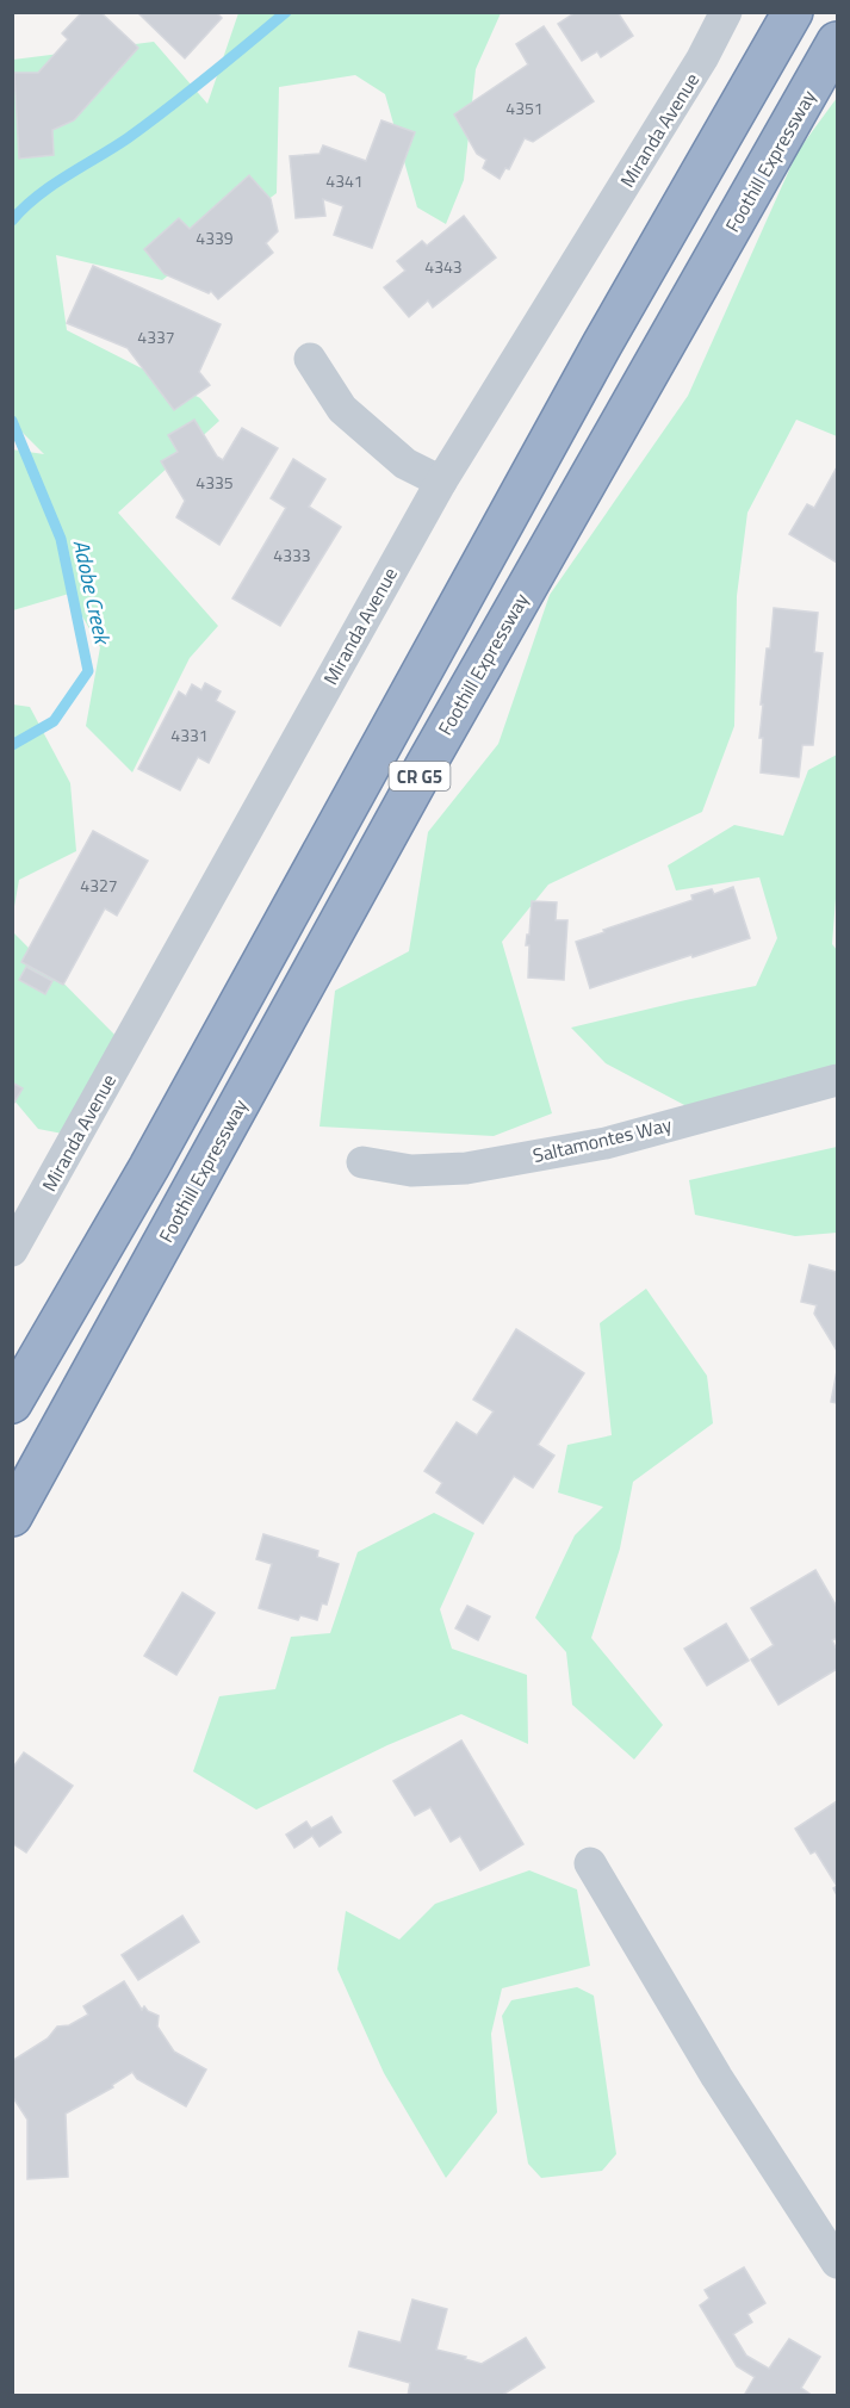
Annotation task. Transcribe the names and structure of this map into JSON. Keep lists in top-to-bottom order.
{
  "streets": {
    "highway": ["Foothill Expressway", "CR G5"],
    "street": ["Miranda Avenue", "Saltamontes Way"]
  },
  "water": ["Adobe Creek"],
  "house_numbers": [
    "4351",
    "4341",
    "4339",
    "4343",
    "4337",
    "4335",
    "4333",
    "4331",
    "4327"
  ]
}
